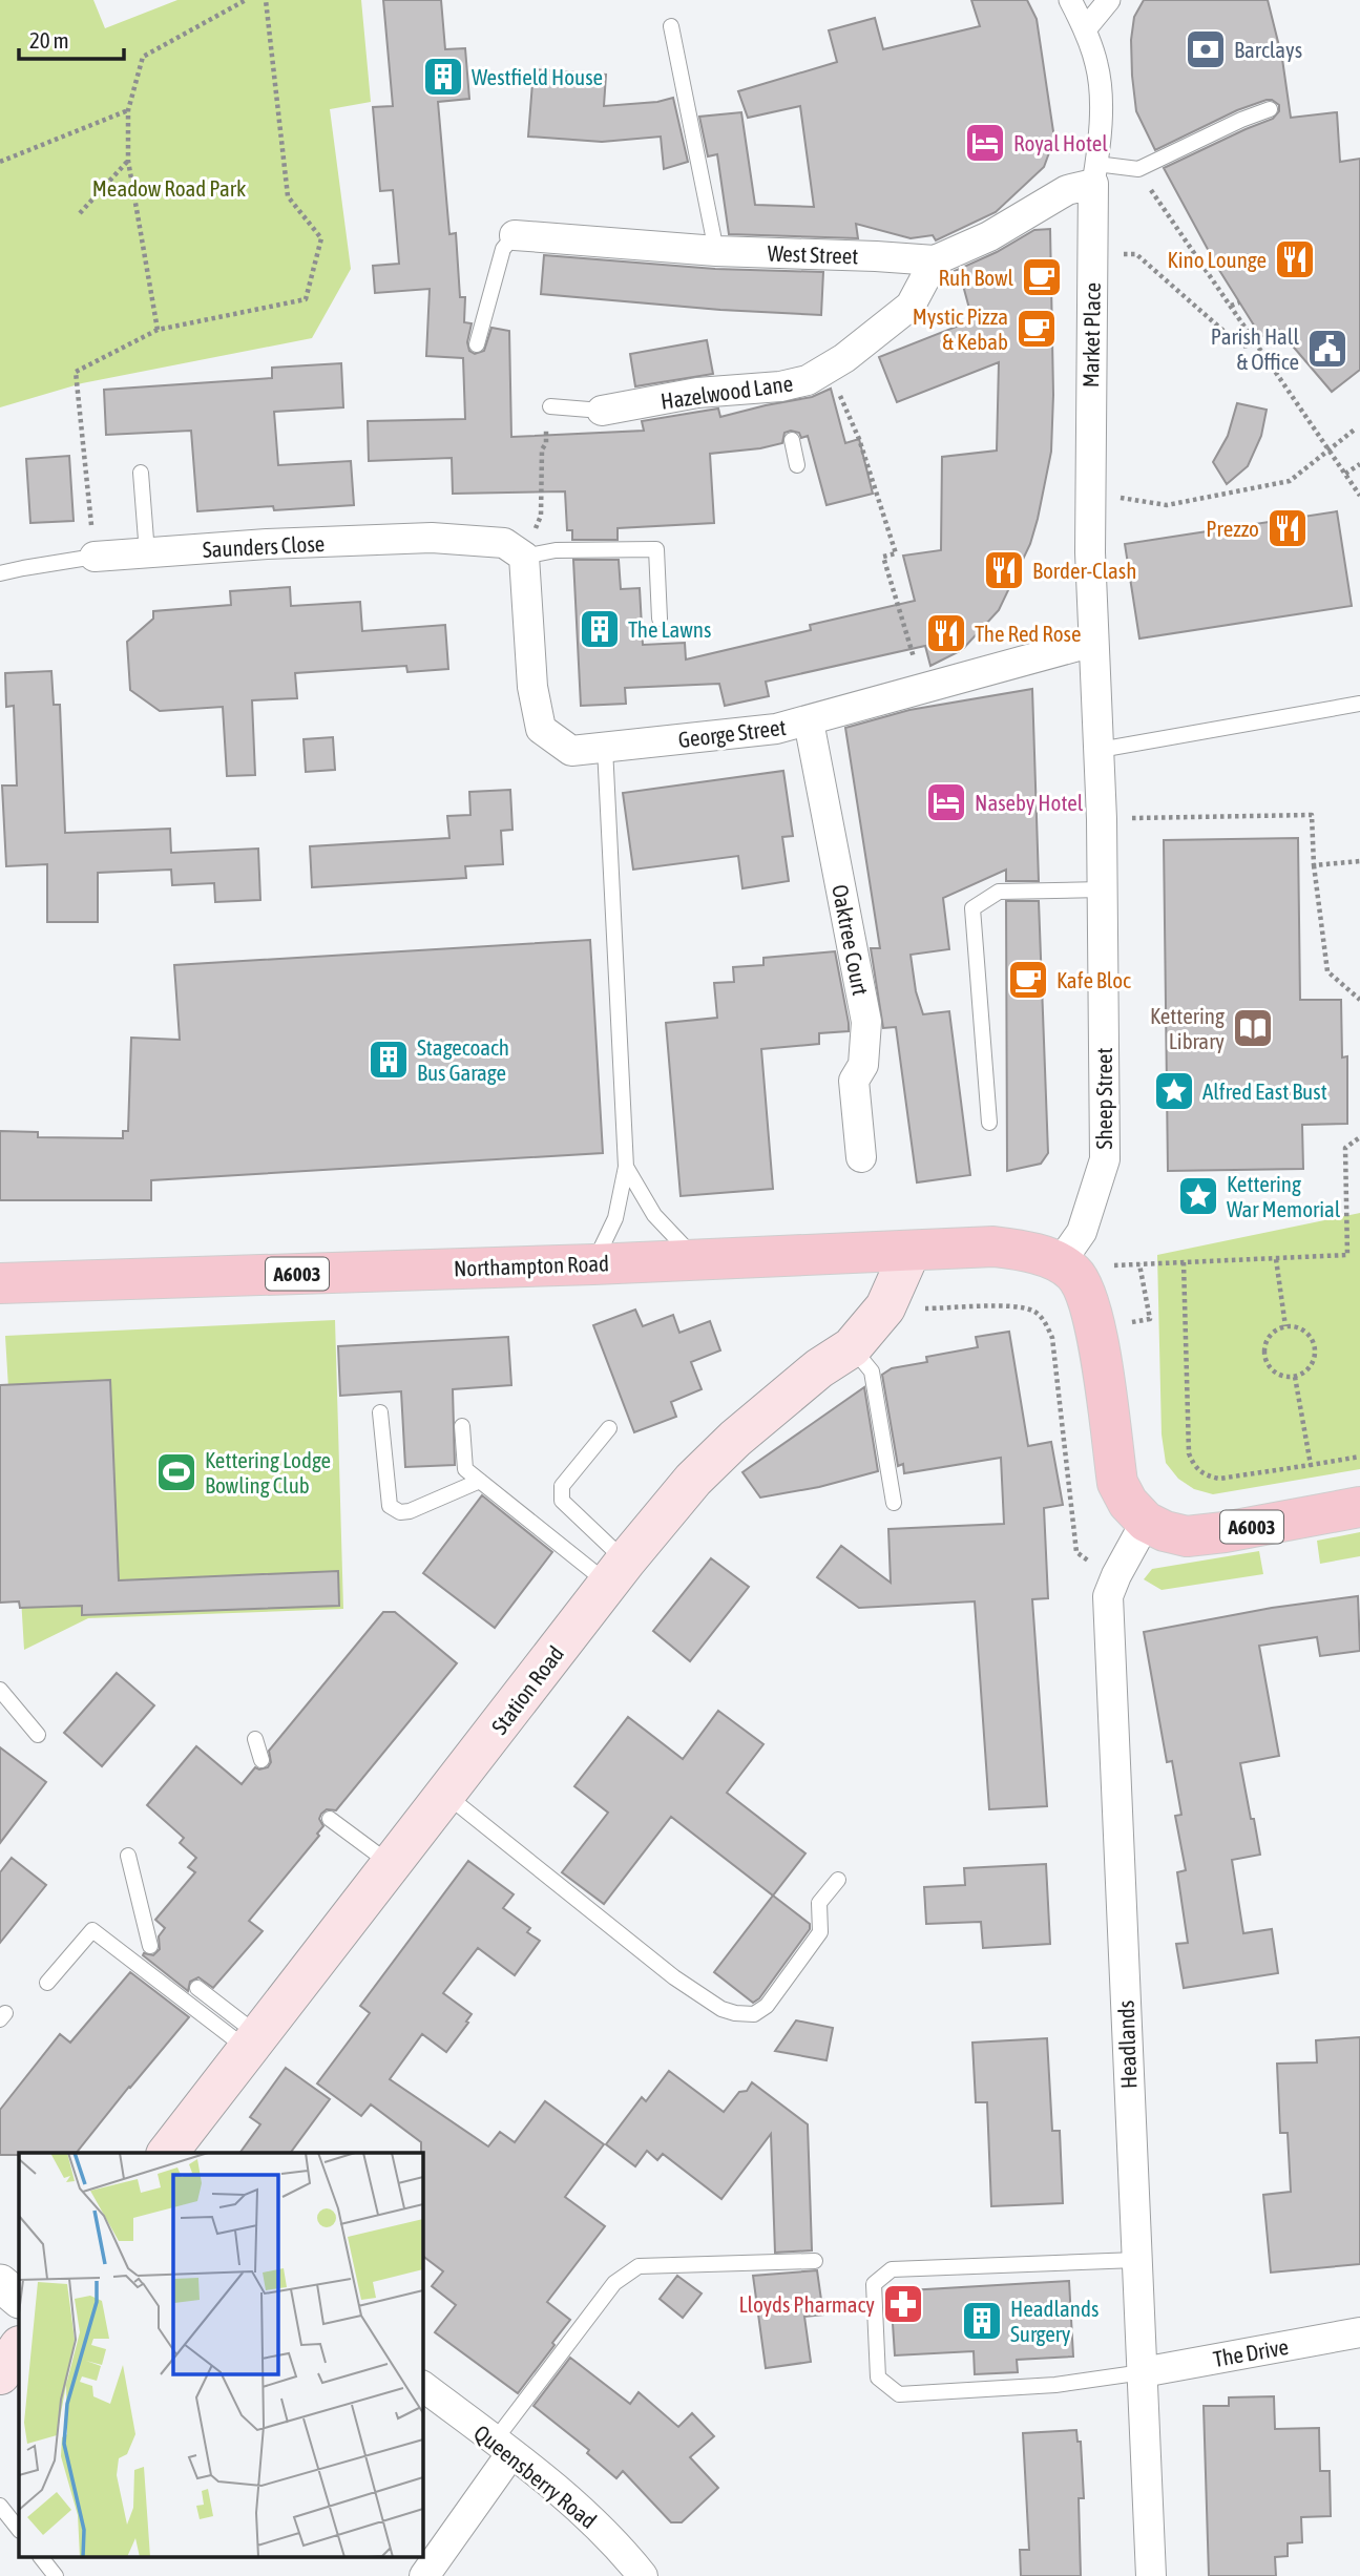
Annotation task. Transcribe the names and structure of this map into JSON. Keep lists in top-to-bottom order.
{
  "streets": {
    "main road": ["Northampton Road", "A6003", "Station Road"],
    "street": [
      "West Street",
      "Market Place",
      "Hazelwood Lane",
      "Saunders Close",
      "George Street",
      "Oaktree Court",
      "Sheep Street",
      "Headlands",
      "The Drive",
      "Queensberry Road"
    ]
  },
  "crossings": [
    ["West Street", "Market Place"],
    ["West Street", "Hazelwood Lane"],
    ["Market Place", "George Street"],
    ["Market Place", "Sheep Street"],
    ["Saunders Close", "George Street"],
    ["George Street", "Oaktree Court"],
    ["George Street", "Sheep Street"],
    ["Sheep Street", "Northampton Road"],
    ["Sheep Street", "A6003"],
    ["Northampton Road", "A6003"],
    ["Northampton Road", "Station Road"],
    ["A6003", "Headlands"],
    ["Headlands", "The Drive"]
  ],
  "parks": ["Meadow Road Park"],
  "places": {
    "bank": ["Barclays"],
    "building": [
      "Westfield House",
      "The Lawns",
      "Stagecoach Bus Garage",
      "Headlands Surgery"
    ],
    "hotel": ["Royal Hotel", "Naseby Hotel"],
    "restaurant": [
      "Kino Lounge",
      "Prezzo",
      "Border-Clash",
      "The Red Rose"
    ],
    "cafe": ["Ruh Bowl", "Mystic Pizza & Kebab", "Kafe Bloc"],
    "public building": ["Parish Hall & Office"],
    "library": ["Kettering Library"],
    "place": ["Alfred East Bust", "Kettering War Memorial"],
    "sports": ["Kettering Lodge Bowling Club"],
    "pharmacy": ["Lloyds Pharmacy"]
  },
  "scale_bar": "20 m"
}
